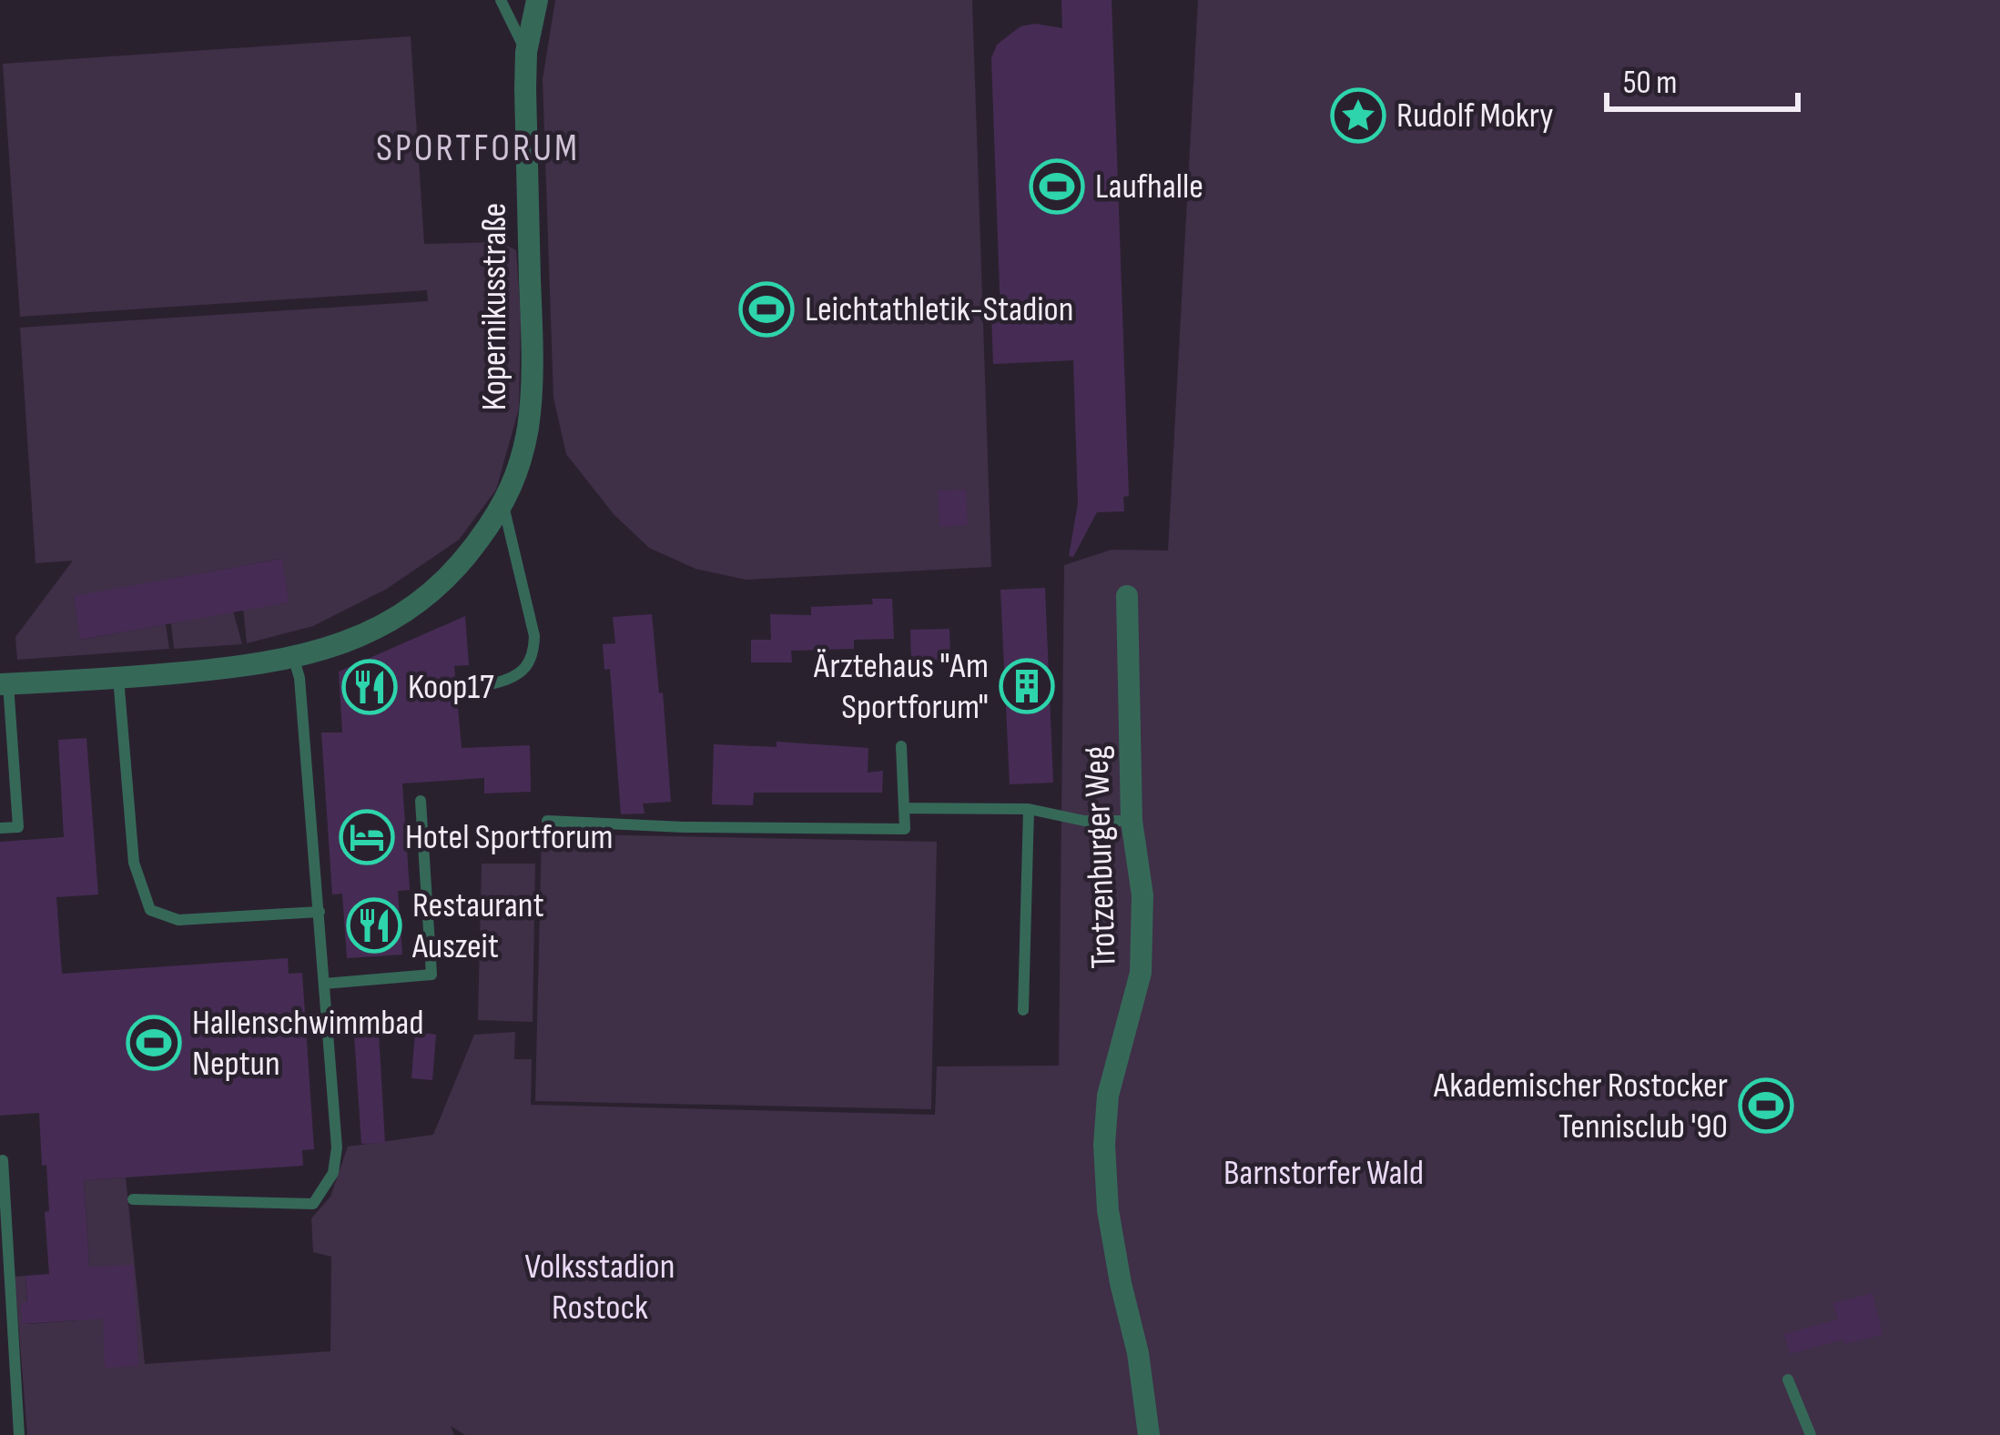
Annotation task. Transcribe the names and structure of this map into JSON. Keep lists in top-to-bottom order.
{
  "streets": {
    "street": ["Kopernikusstraße", "Trotzenburger Weg"]
  },
  "districts": ["SPORTFORUM"],
  "parks": ["Barnstorfer Wald", "Volksstadion Rostock"],
  "places": {
    "place": ["Rudolf Mokry"],
    "sports": [
      "Laufhalle",
      "Leichtathletik-Stadion",
      "Hallenschwimmbad Neptun",
      "Akademischer Rostocker Tennisclub '90"
    ],
    "building": ["Ärztehaus \"Am Sportforum\""],
    "restaurant": ["Koop17", "Restaurant Auszeit"],
    "hotel": ["Hotel Sportforum"]
  },
  "scale_bar": "50 m"
}
